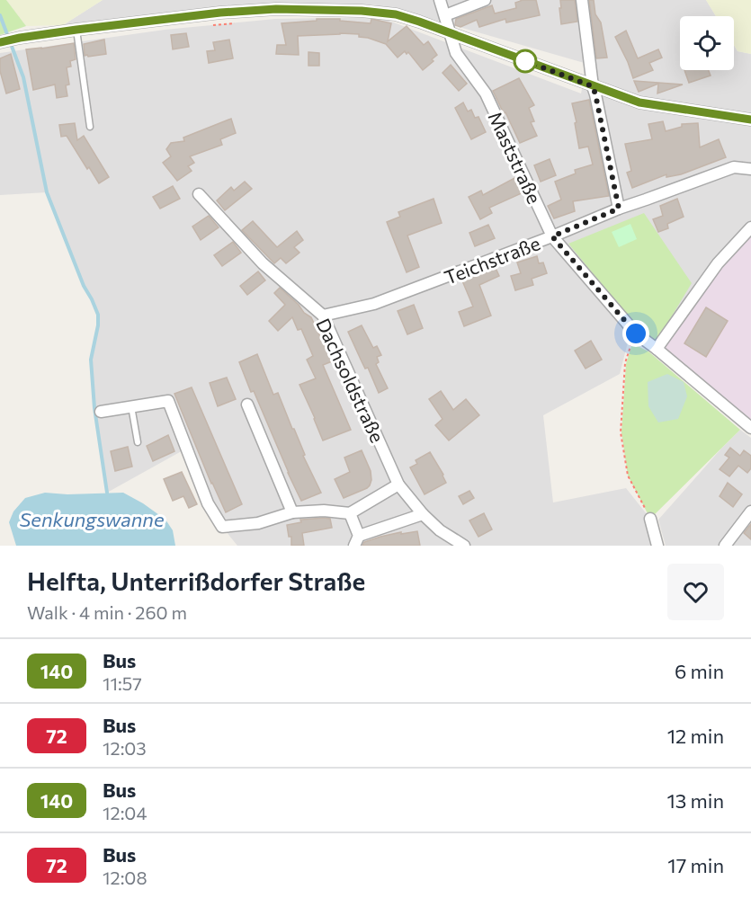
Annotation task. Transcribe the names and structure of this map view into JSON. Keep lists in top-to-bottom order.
{
  "streets": {
    "street": ["Maststraße", "Teichstraße", "Dachsoldstraße"]
  },
  "crossings": [
    ["Maststraße", "Teichstraße"],
    ["Teichstraße", "Dachsoldstraße"]
  ],
  "water": ["Senkungswanne"],
  "lines": ["bus line 140"],
  "page": {
    "heading": ["Helfta, Unterrißdorfer Straße", "Walk · 4 min · 260 m"],
    "list": [
      {
        "mark": "140",
        "name": "Bus",
        "note": "11:57",
        "value": "6 min"
      },
      {
        "mark": "72",
        "name": "Bus",
        "note": "12:03",
        "value": "12 min"
      },
      {
        "mark": "140",
        "name": "Bus",
        "note": "12:04",
        "value": "13 min"
      },
      {
        "mark": "72",
        "name": "Bus",
        "note": "12:08",
        "value": "17 min"
      }
    ]
  }
}
